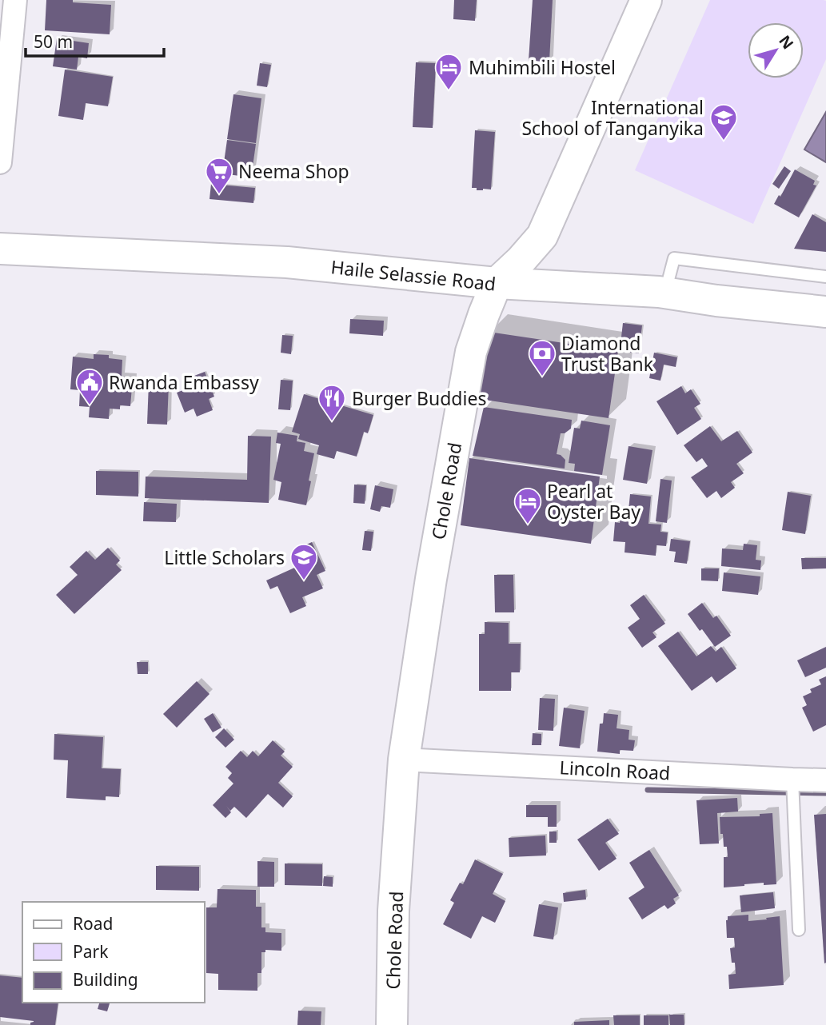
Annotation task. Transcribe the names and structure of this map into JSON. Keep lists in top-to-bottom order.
{
  "streets": {
    "street": ["Haile Selassie Road", "Chole Road", "Lincoln Road"]
  },
  "crossings": [
    ["Haile Selassie Road", "Chole Road"],
    ["Chole Road", "Lincoln Road"]
  ],
  "places": {
    "hotel": ["Muhimbili Hostel", "Pearl at Oyster Bay"],
    "school or university": ["International School of Tanganyika", "Little Scholars"],
    "supermarket": ["Neema Shop"],
    "bank": ["Diamond Trust Bank"],
    "public building": ["Rwanda Embassy"],
    "restaurant": ["Burger Buddies"]
  },
  "legend": ["Road", "Park", "Building"],
  "scale_bar": "50 m",
  "north": "top right"
}
